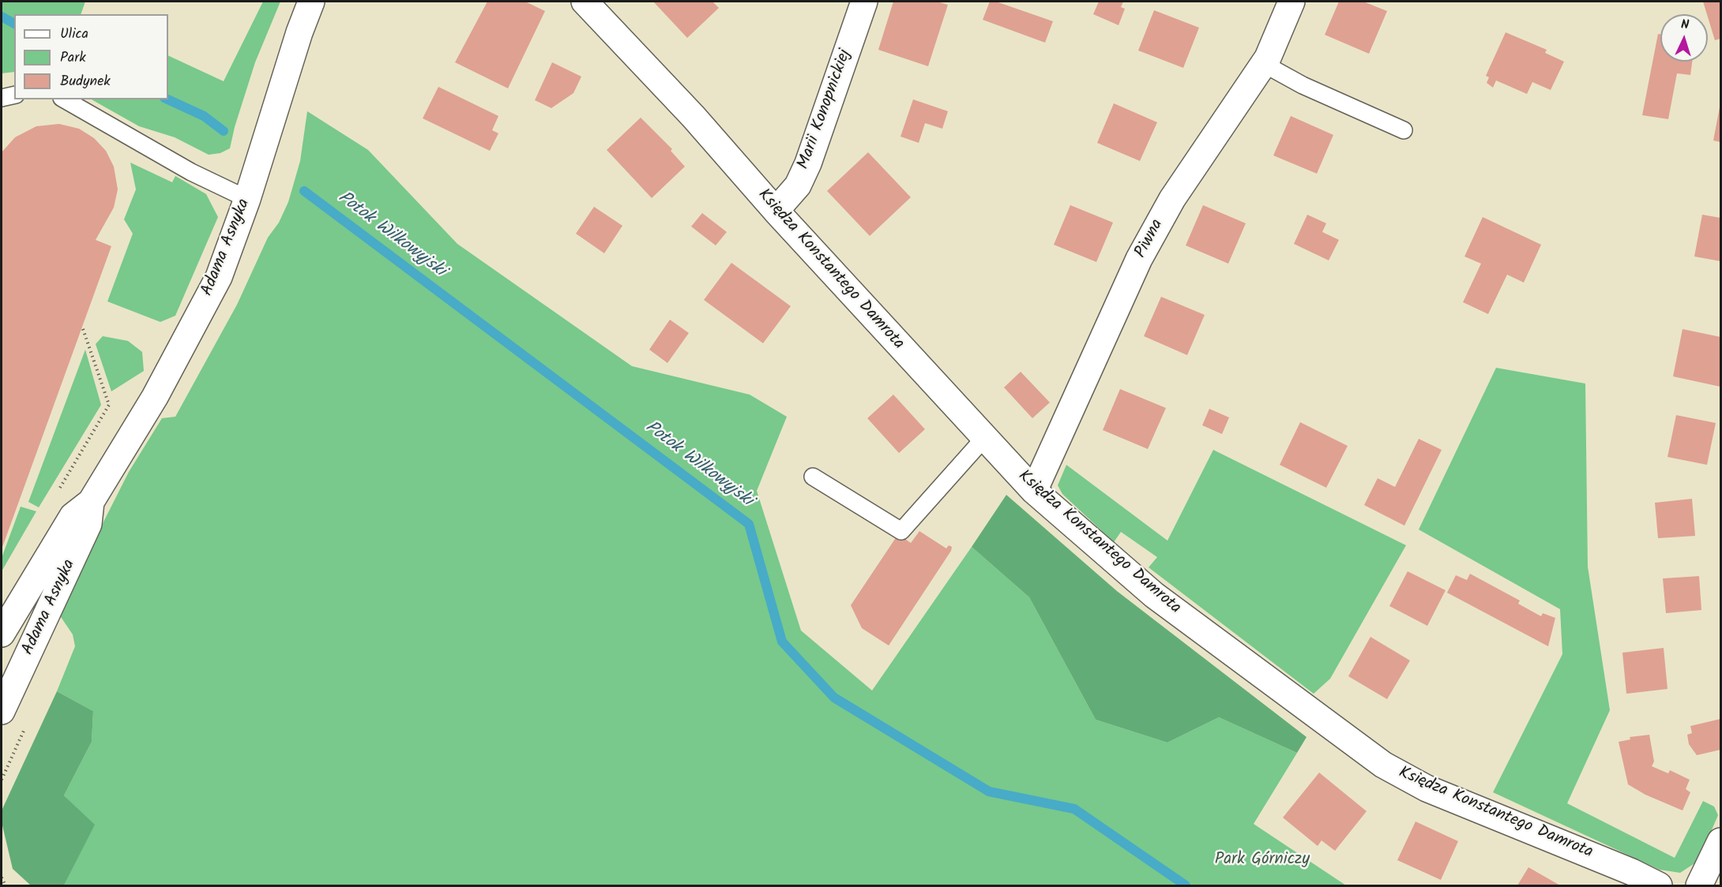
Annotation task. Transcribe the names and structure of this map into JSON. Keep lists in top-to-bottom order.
{
  "streets": {
    "street": [
      "Marii Konopnickiej",
      "Piwna",
      "Adama Asnyka",
      "Księdza Konstantego Damrota"
    ]
  },
  "crossings": [
    ["Marii Konopnickiej", "Księdza Konstantego Damrota"],
    ["Piwna", "Księdza Konstantego Damrota"]
  ],
  "water": ["Potok Wilkowyjski"],
  "parks": ["Park Górniczy"],
  "legend": ["Ulica", "Park", "Budynek"],
  "north": "top"
}
